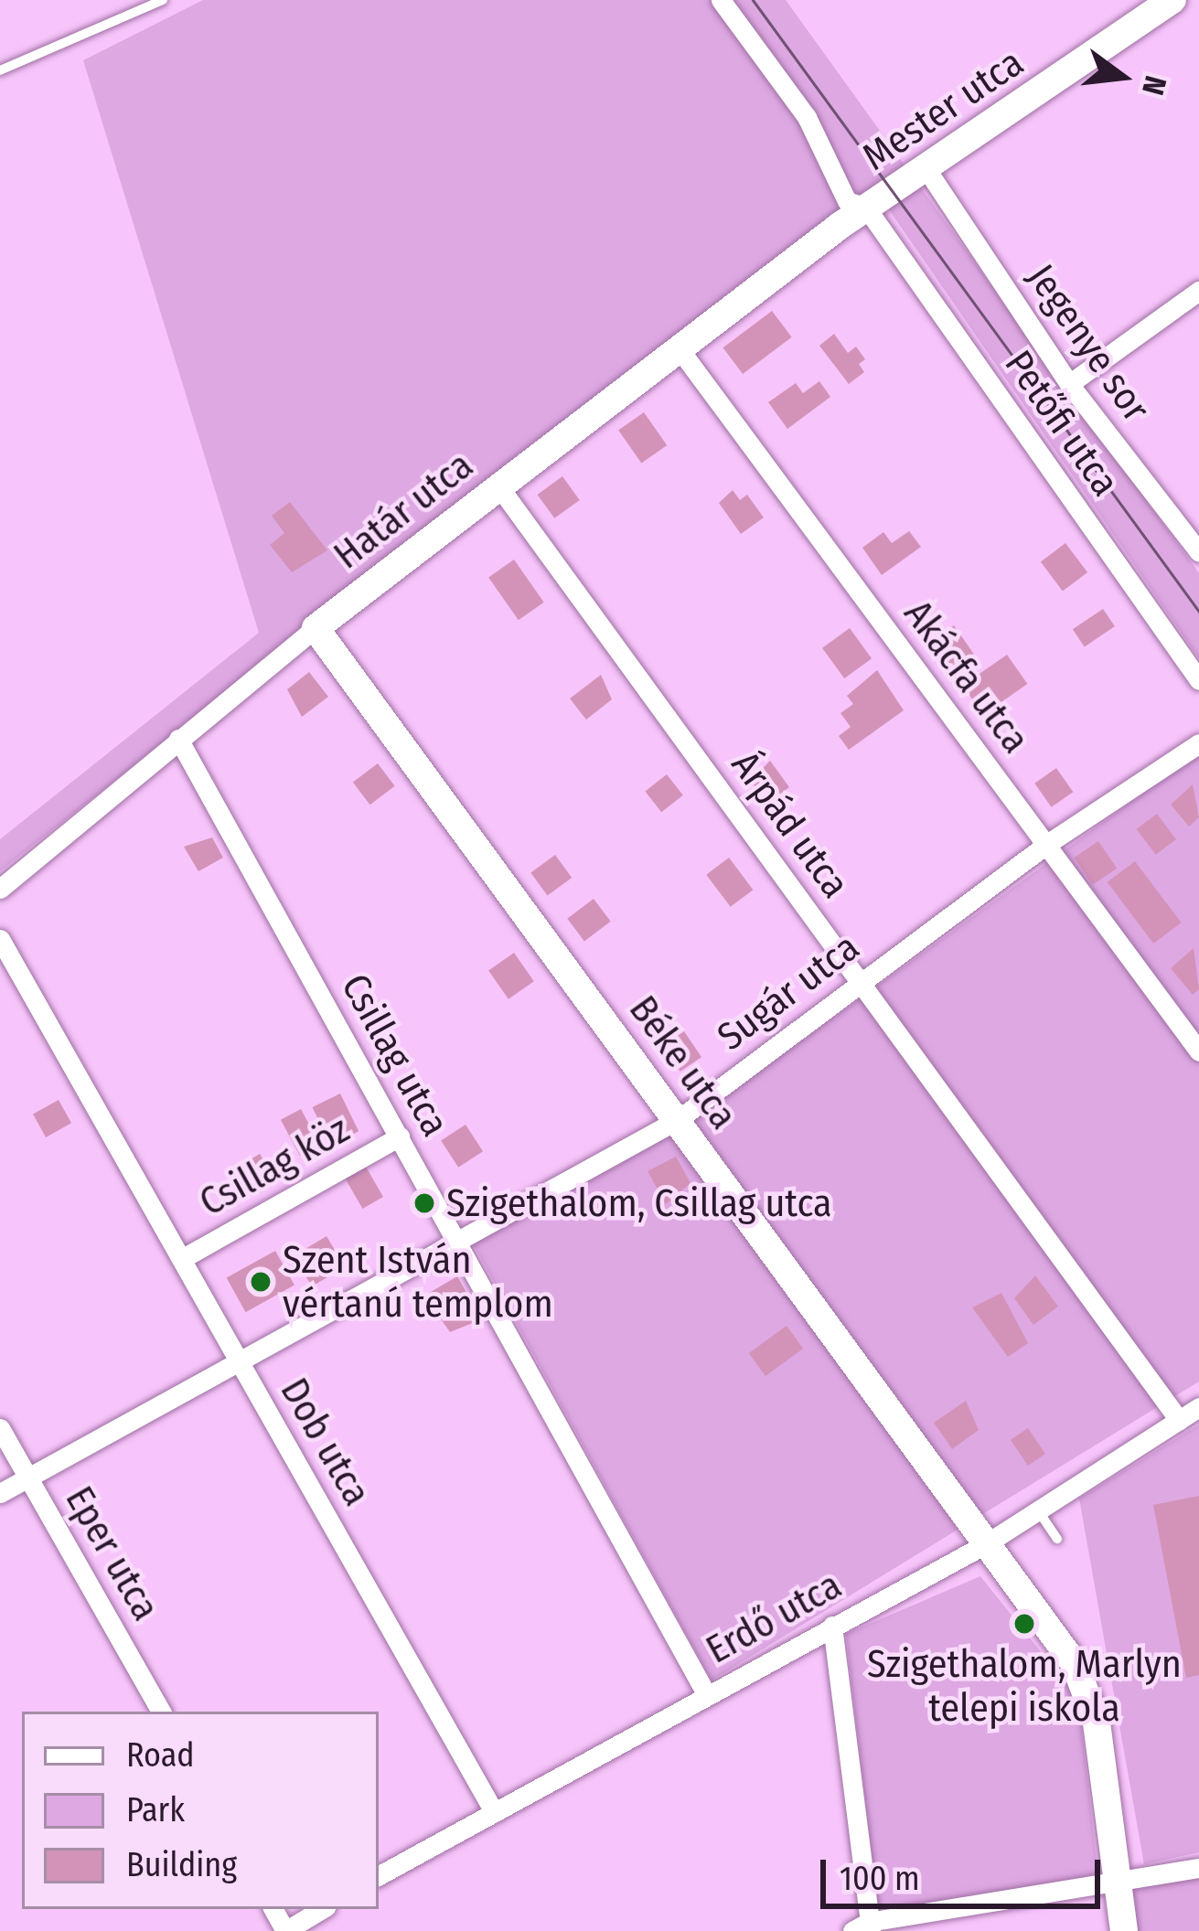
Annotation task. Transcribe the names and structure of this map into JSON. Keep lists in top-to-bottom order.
{
  "streets": {
    "street": [
      "Mester utca",
      "Jegenye sor",
      "Petőfi utca",
      "Határ utca",
      "Akácfa utca",
      "Árpád utca",
      "Sugár utca",
      "Csillag utca",
      "Béke utca",
      "Csillag köz",
      "Dob utca",
      "Eper utca",
      "Erdő utca"
    ]
  },
  "crossings": [
    ["Mester utca", "Jegenye sor"],
    ["Mester utca", "Petőfi utca"],
    ["Mester utca", "Határ utca"],
    ["Petőfi utca", "Határ utca"],
    ["Határ utca", "Akácfa utca"],
    ["Határ utca", "Árpád utca"],
    ["Határ utca", "Csillag utca"],
    ["Határ utca", "Béke utca"],
    ["Akácfa utca", "Sugár utca"],
    ["Árpád utca", "Sugár utca"],
    ["Árpád utca", "Erdő utca"],
    ["Sugár utca", "Csillag utca"],
    ["Sugár utca", "Béke utca"],
    ["Sugár utca", "Dob utca"],
    ["Sugár utca", "Eper utca"],
    ["Csillag utca", "Csillag köz"],
    ["Csillag utca", "Erdő utca"],
    ["Béke utca", "Erdő utca"],
    ["Csillag köz", "Dob utca"],
    ["Dob utca", "Erdő utca"]
  ],
  "places": ["Szigethalom, Csillag utca", "Szent István vértanú templom", "Szigethalom, Marlyn telepi iskola"],
  "legend": ["Road", "Park", "Building"],
  "scale_bar": "100 m",
  "north": "right"
}
